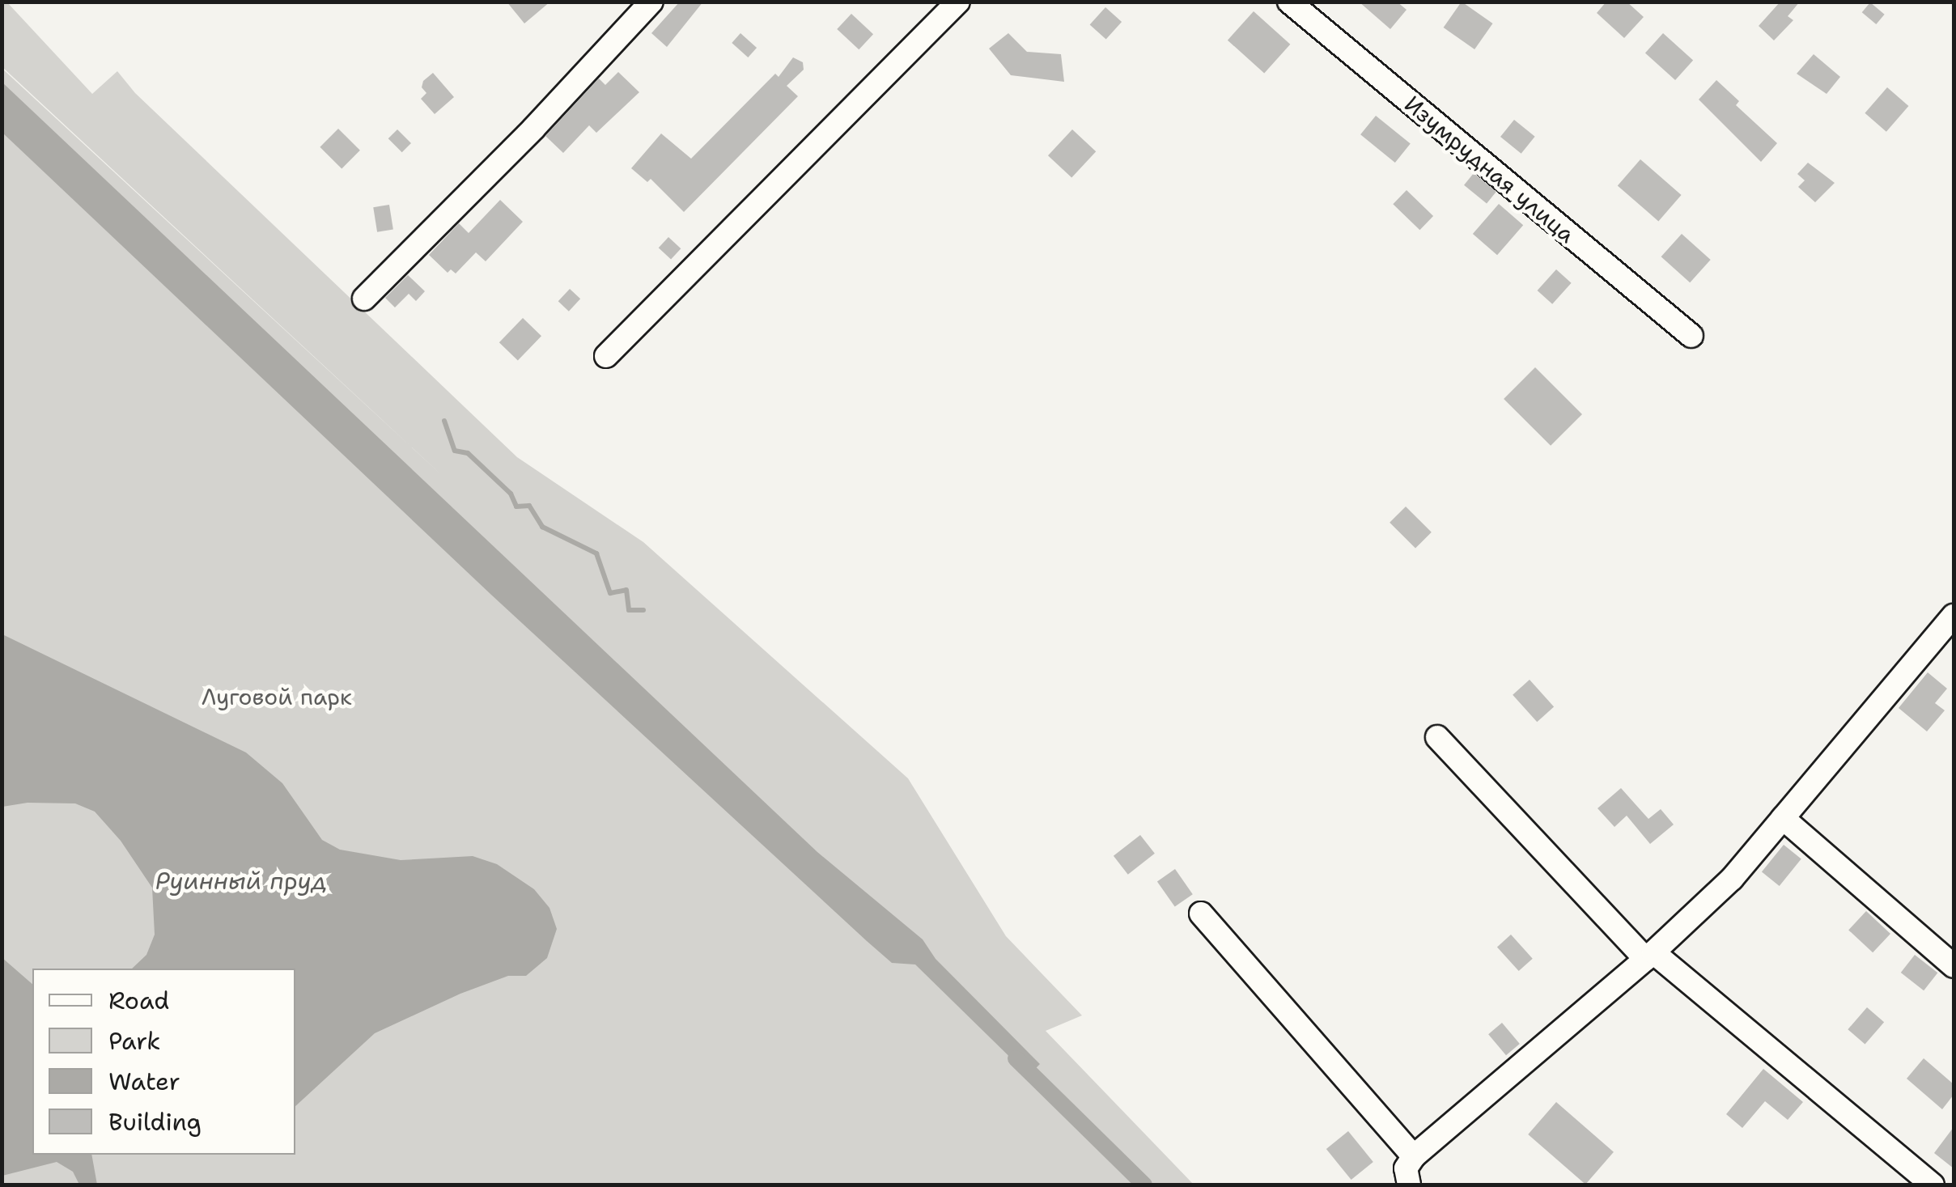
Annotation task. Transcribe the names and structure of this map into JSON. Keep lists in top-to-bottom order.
{
  "streets": {
    "street": ["Изумрудная улица"]
  },
  "water": ["Руинный пруд"],
  "parks": ["Луговой парк"],
  "legend": [
    "Road",
    "Park",
    "Water",
    "Building"
  ]
}
